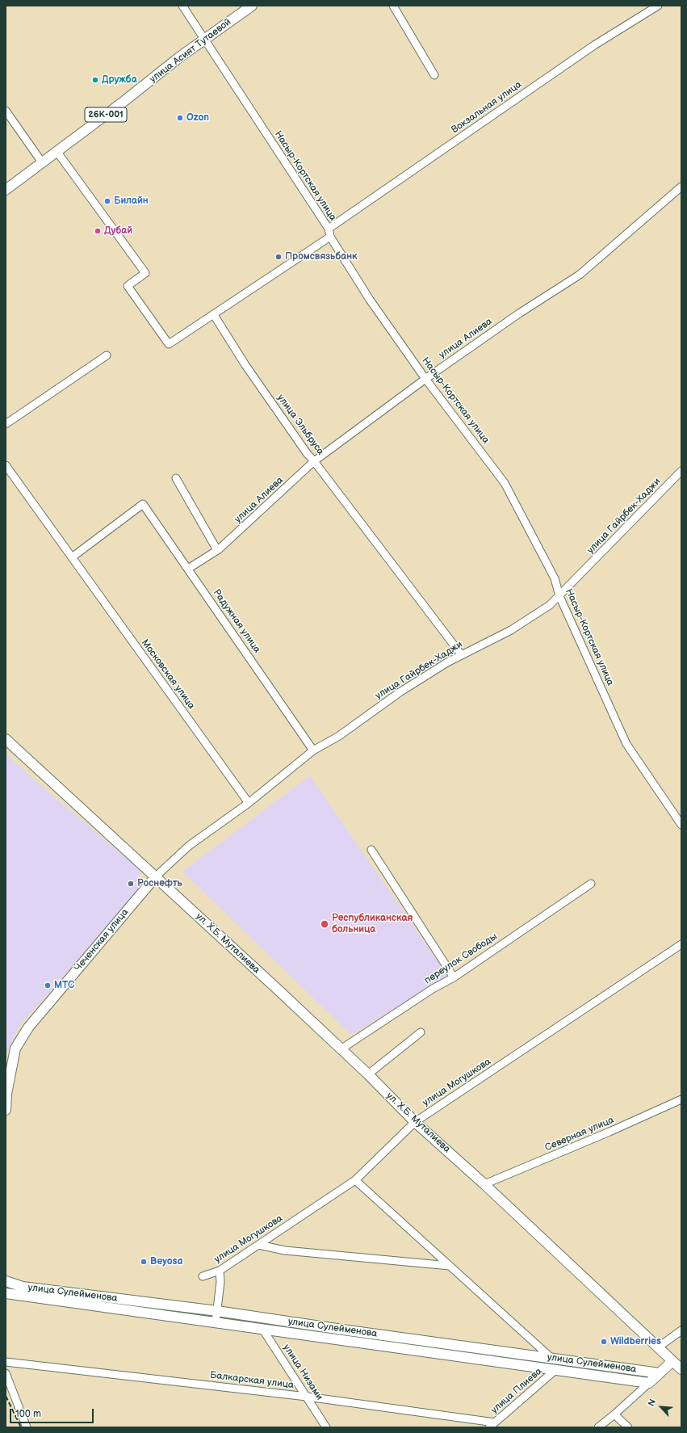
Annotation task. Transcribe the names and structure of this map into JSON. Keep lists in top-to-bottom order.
{
  "streets": {
    "main road": [
      "улица Асият Тутаевой",
      "26К-001",
      "Чеченская улица",
      "ул. Х.Б. Муталиева",
      "улица Сулейменова"
    ],
    "street": [
      "Вокзальная улица",
      "Насыр-Кортская улица",
      "улица Алиева",
      "улица Эльбруса",
      "улица Гайрбек-Хаджи",
      "Радужная улица",
      "Московская улица",
      "переулок Свободы",
      "улица Могушкова",
      "Северная улица",
      "улица Низами",
      "Балкарская улица",
      "улица Плиева"
    ]
  },
  "crossings": [
    ["улица Асият Тутаевой", "Насыр-Кортская улица"],
    ["Вокзальная улица", "Насыр-Кортская улица"],
    ["Насыр-Кортская улица", "улица Алиева"],
    ["Насыр-Кортская улица", "улица Гайрбек-Хаджи"],
    ["улица Алиева", "улица Эльбруса"],
    ["улица Алиева", "Радужная улица"],
    ["улица Эльбруса", "улица Гайрбек-Хаджи"],
    ["улица Гайрбек-Хаджи", "Радужная улица"],
    ["улица Гайрбек-Хаджи", "Московская улица"],
    ["улица Гайрбек-Хаджи", "Чеченская улица"],
    ["улица Гайрбек-Хаджи", "ул. Х.Б. Муталиева"],
    ["Радужная улица", "Московская улица"],
    ["Чеченская улица", "ул. Х.Б. Муталиева"],
    ["ул. Х.Б. Муталиева", "переулок Свободы"],
    ["ул. Х.Б. Муталиева", "улица Могушкова"],
    ["ул. Х.Б. Муталиева", "Северная улица"],
    ["улица Сулейменова", "улица Низами"],
    ["улица Сулейменова", "улица Плиева"],
    ["улица Низами", "Балкарская улица"],
    ["Балкарская улица", "улица Плиева"]
  ],
  "places": [
    "Дружба",
    "Ozon",
    "Билайн",
    "Дубай",
    "Промсвязьбанк",
    "Роснефть",
    "Республиканская больница",
    "МТС",
    "Beyosa",
    "Wildberries"
  ],
  "scale_bar": "100 m",
  "north": "top left"
}
